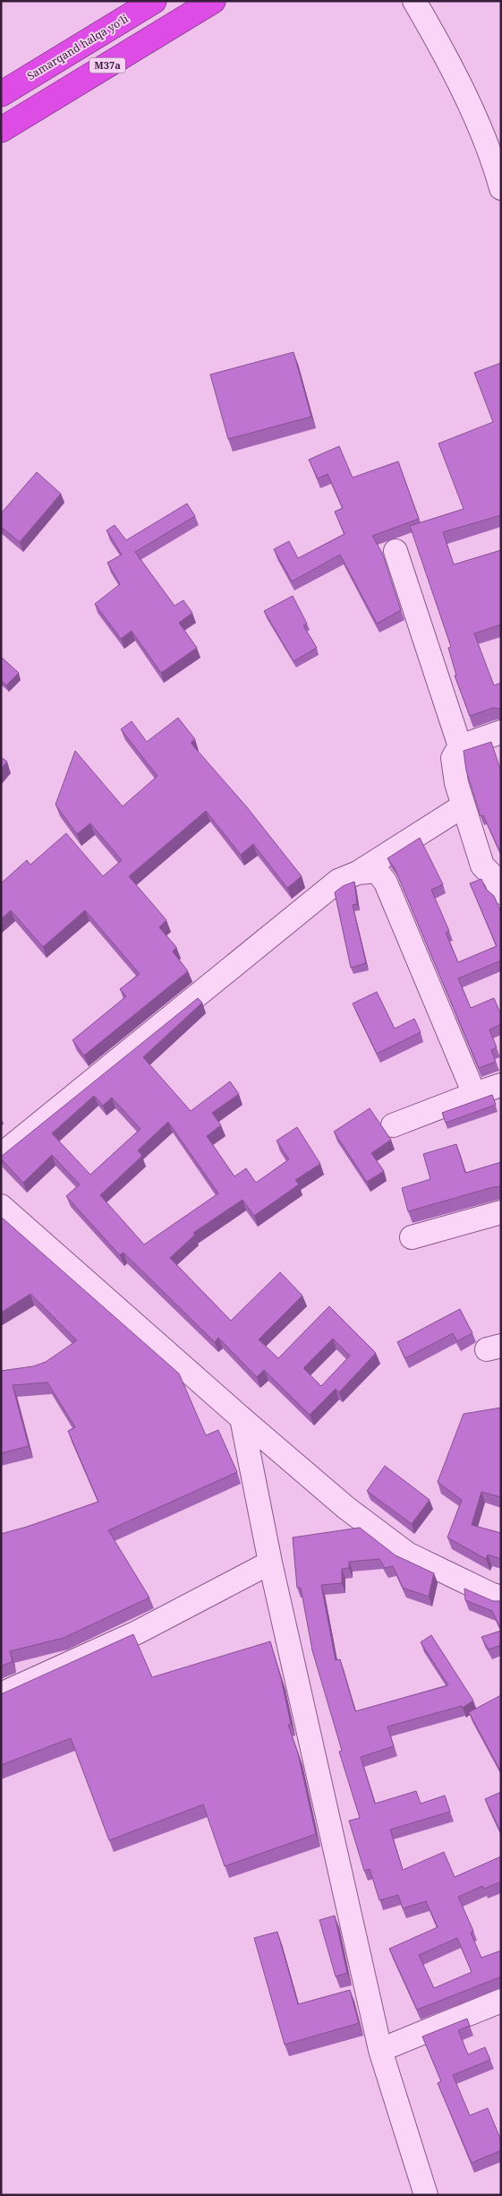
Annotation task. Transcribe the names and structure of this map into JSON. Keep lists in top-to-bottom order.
{
  "streets": {
    "highway": ["Samarqand halqa yoʻli", "M37a"]
  }
}
